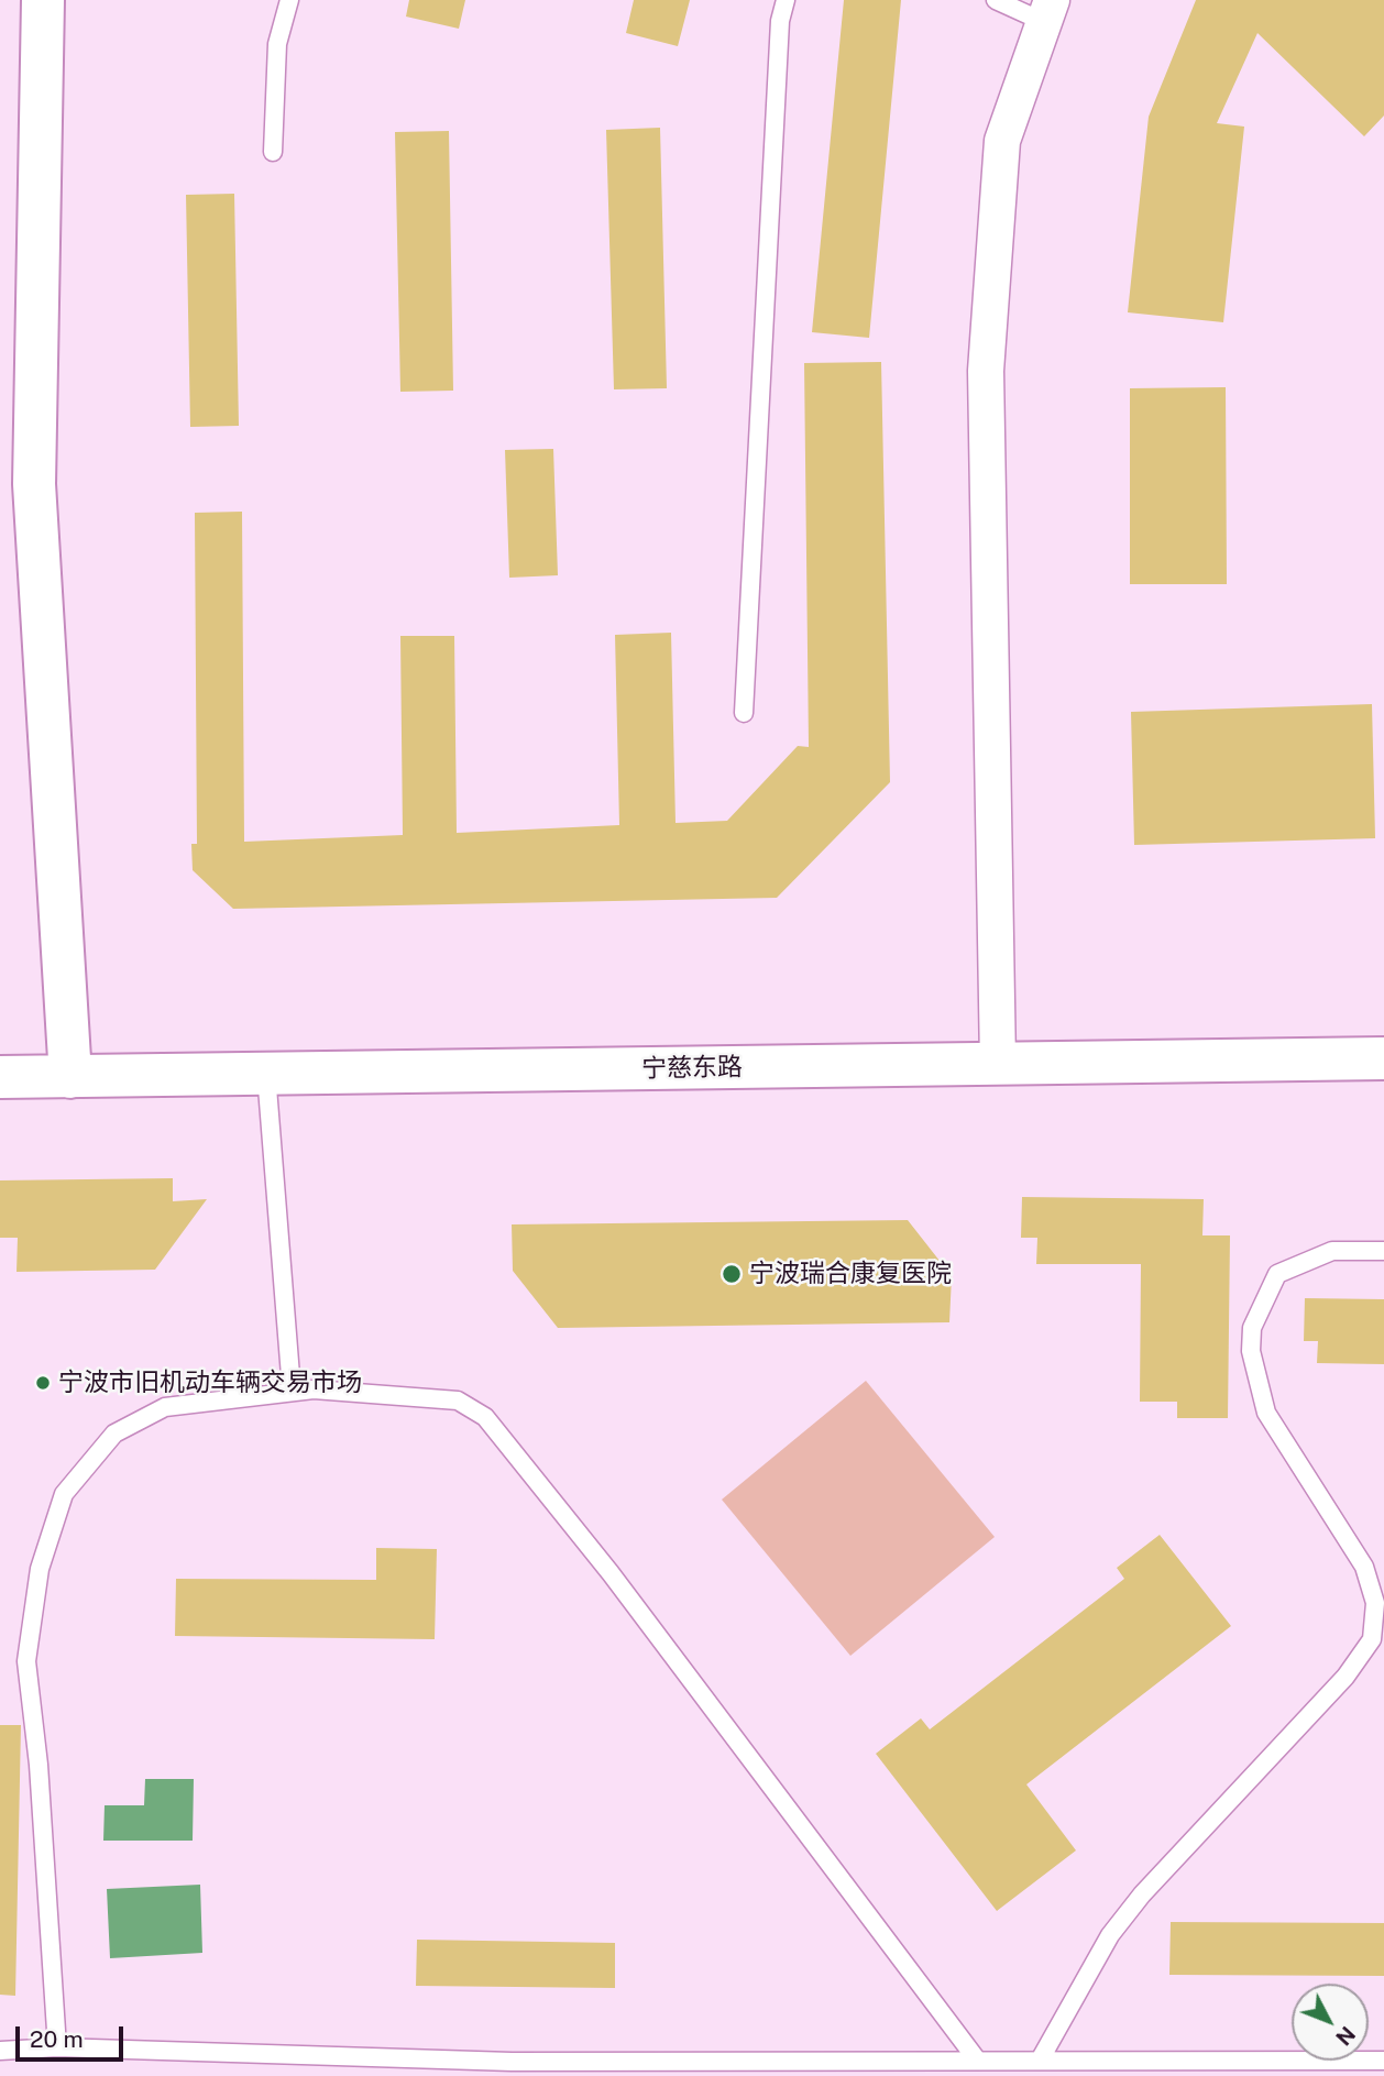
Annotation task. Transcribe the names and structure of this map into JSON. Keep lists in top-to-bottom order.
{
  "streets": {
    "main road": ["宁慈东路"]
  },
  "places": ["宁波瑞合康复医院", "宁波市旧机动车辆交易市场"],
  "scale_bar": "20 m",
  "north": "bottom right"
}
